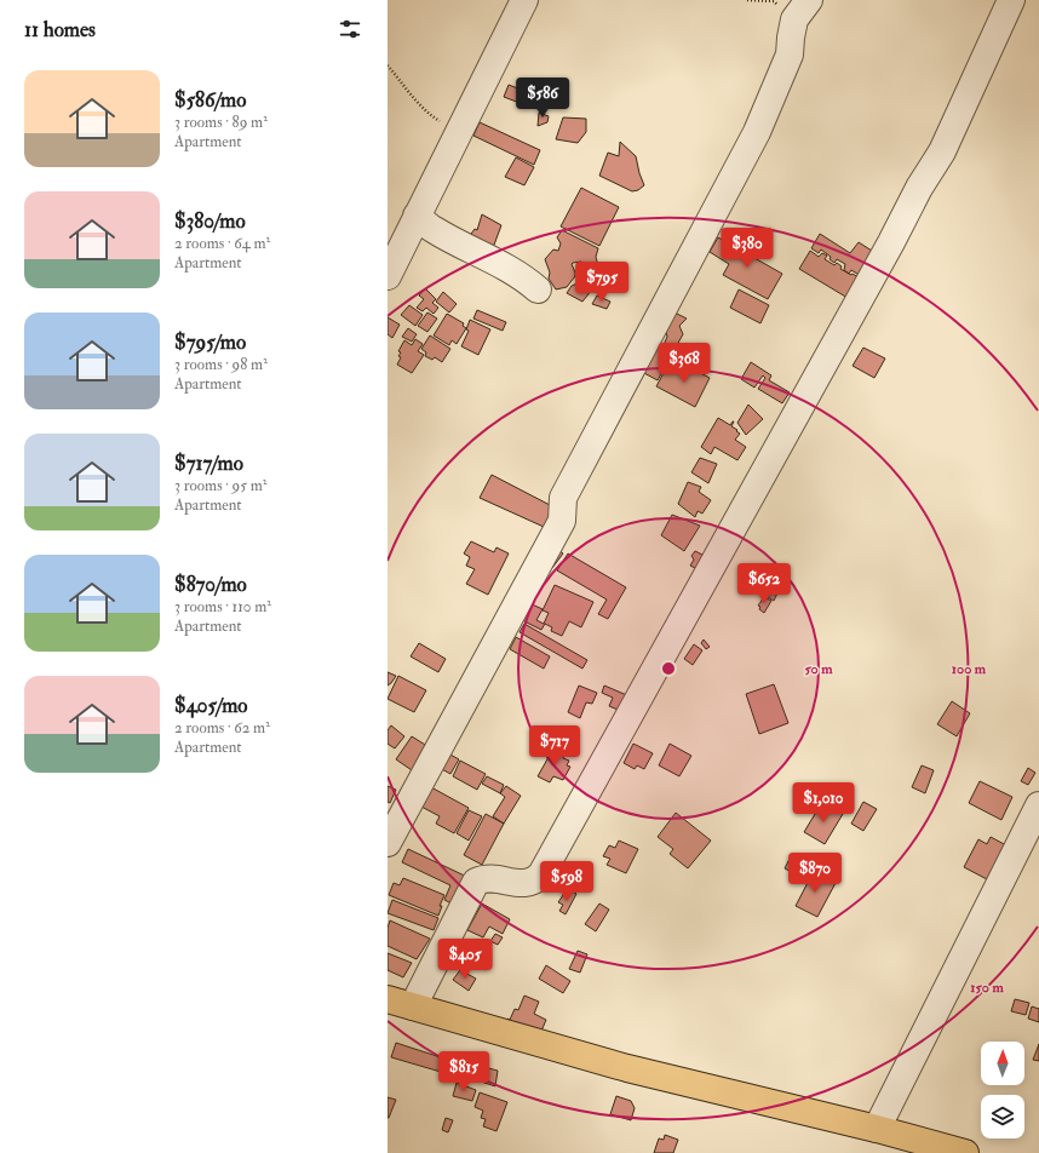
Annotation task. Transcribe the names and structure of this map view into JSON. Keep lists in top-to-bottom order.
{
  "north": "top",
  "page": {
    "heading": "11 homes",
    "list": [
      {
        "name": "$586/mo",
        "note": "3 rooms · 89 m² · Apartment"
      },
      {
        "name": "$380/mo",
        "note": "2 rooms · 64 m² · Apartment"
      },
      {
        "name": "$795/mo",
        "note": "3 rooms · 98 m² · Apartment"
      },
      {
        "name": "$717/mo",
        "note": "3 rooms · 95 m² · Apartment"
      },
      {
        "name": "$870/mo",
        "note": "3 rooms · 110 m² · Apartment"
      },
      {
        "name": "$405/mo",
        "note": "2 rooms · 62 m² · Apartment"
      }
    ],
    "price": [
      "$586",
      "$380",
      "$795",
      "$368",
      "$652",
      "$717",
      "$1,010",
      "$870",
      "$598",
      "$405",
      "$815"
    ]
  },
  "rings": ["50 m", "100 m", "150 m"]
}
